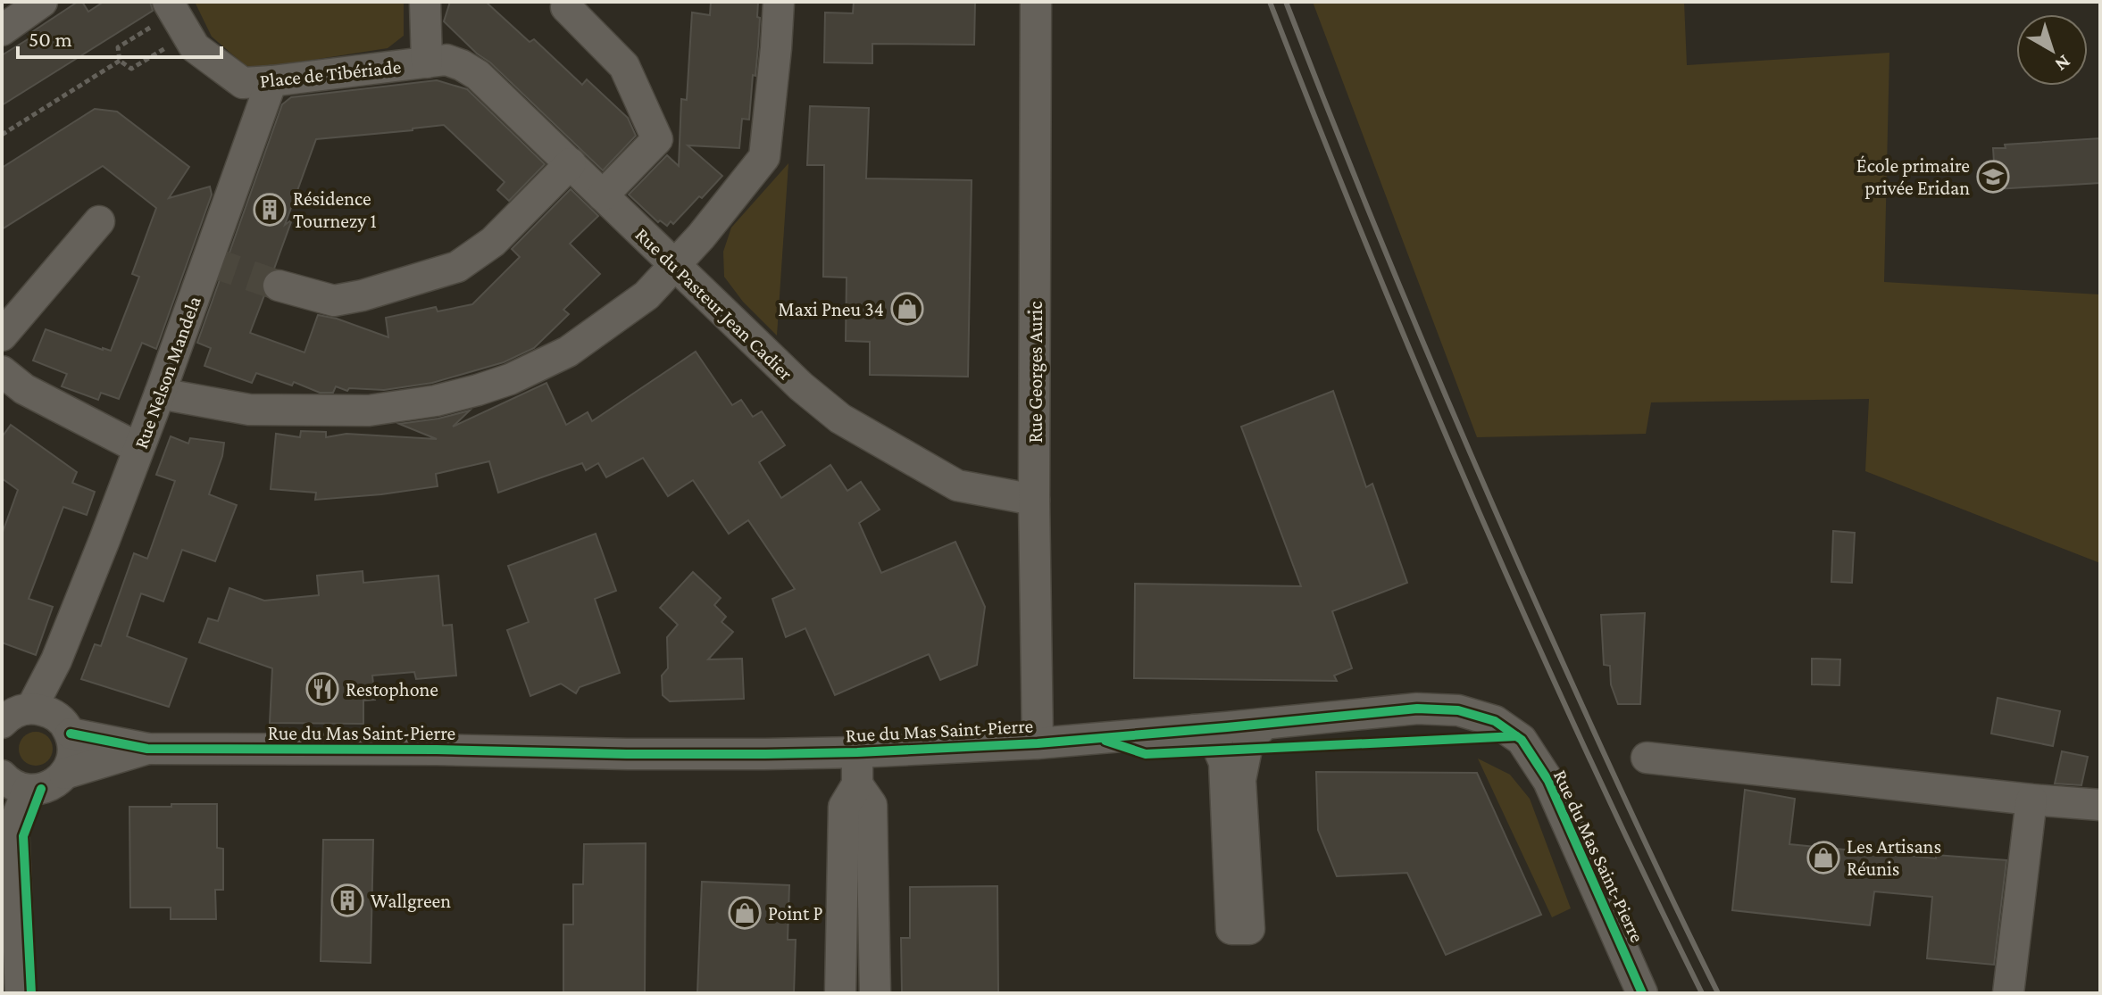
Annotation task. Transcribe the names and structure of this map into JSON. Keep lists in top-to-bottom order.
{
  "streets": {
    "street": [
      "Place de Tibériade",
      "Rue du Pasteur Jean Cadier",
      "Rue Nelson Mandela",
      "Rue Georges Auric",
      "Rue du Mas Saint-Pierre"
    ]
  },
  "crossings": [
    ["Place de Tibériade", "Rue du Pasteur Jean Cadier"],
    ["Place de Tibériade", "Rue Nelson Mandela"],
    ["Rue du Pasteur Jean Cadier", "Rue Georges Auric"],
    ["Rue Nelson Mandela", "Rue du Mas Saint-Pierre"],
    ["Rue Georges Auric", "Rue du Mas Saint-Pierre"]
  ],
  "places": {
    "school or university": ["École primaire privée Eridan"],
    "building": ["Résidence Tournezy 1", "Wallgreen"],
    "shop": ["Maxi Pneu 34", "Les Artisans Réunis", "Point P"],
    "restaurant": ["Restophone"]
  },
  "scale_bar": "50 m",
  "north": "bottom right"
}
